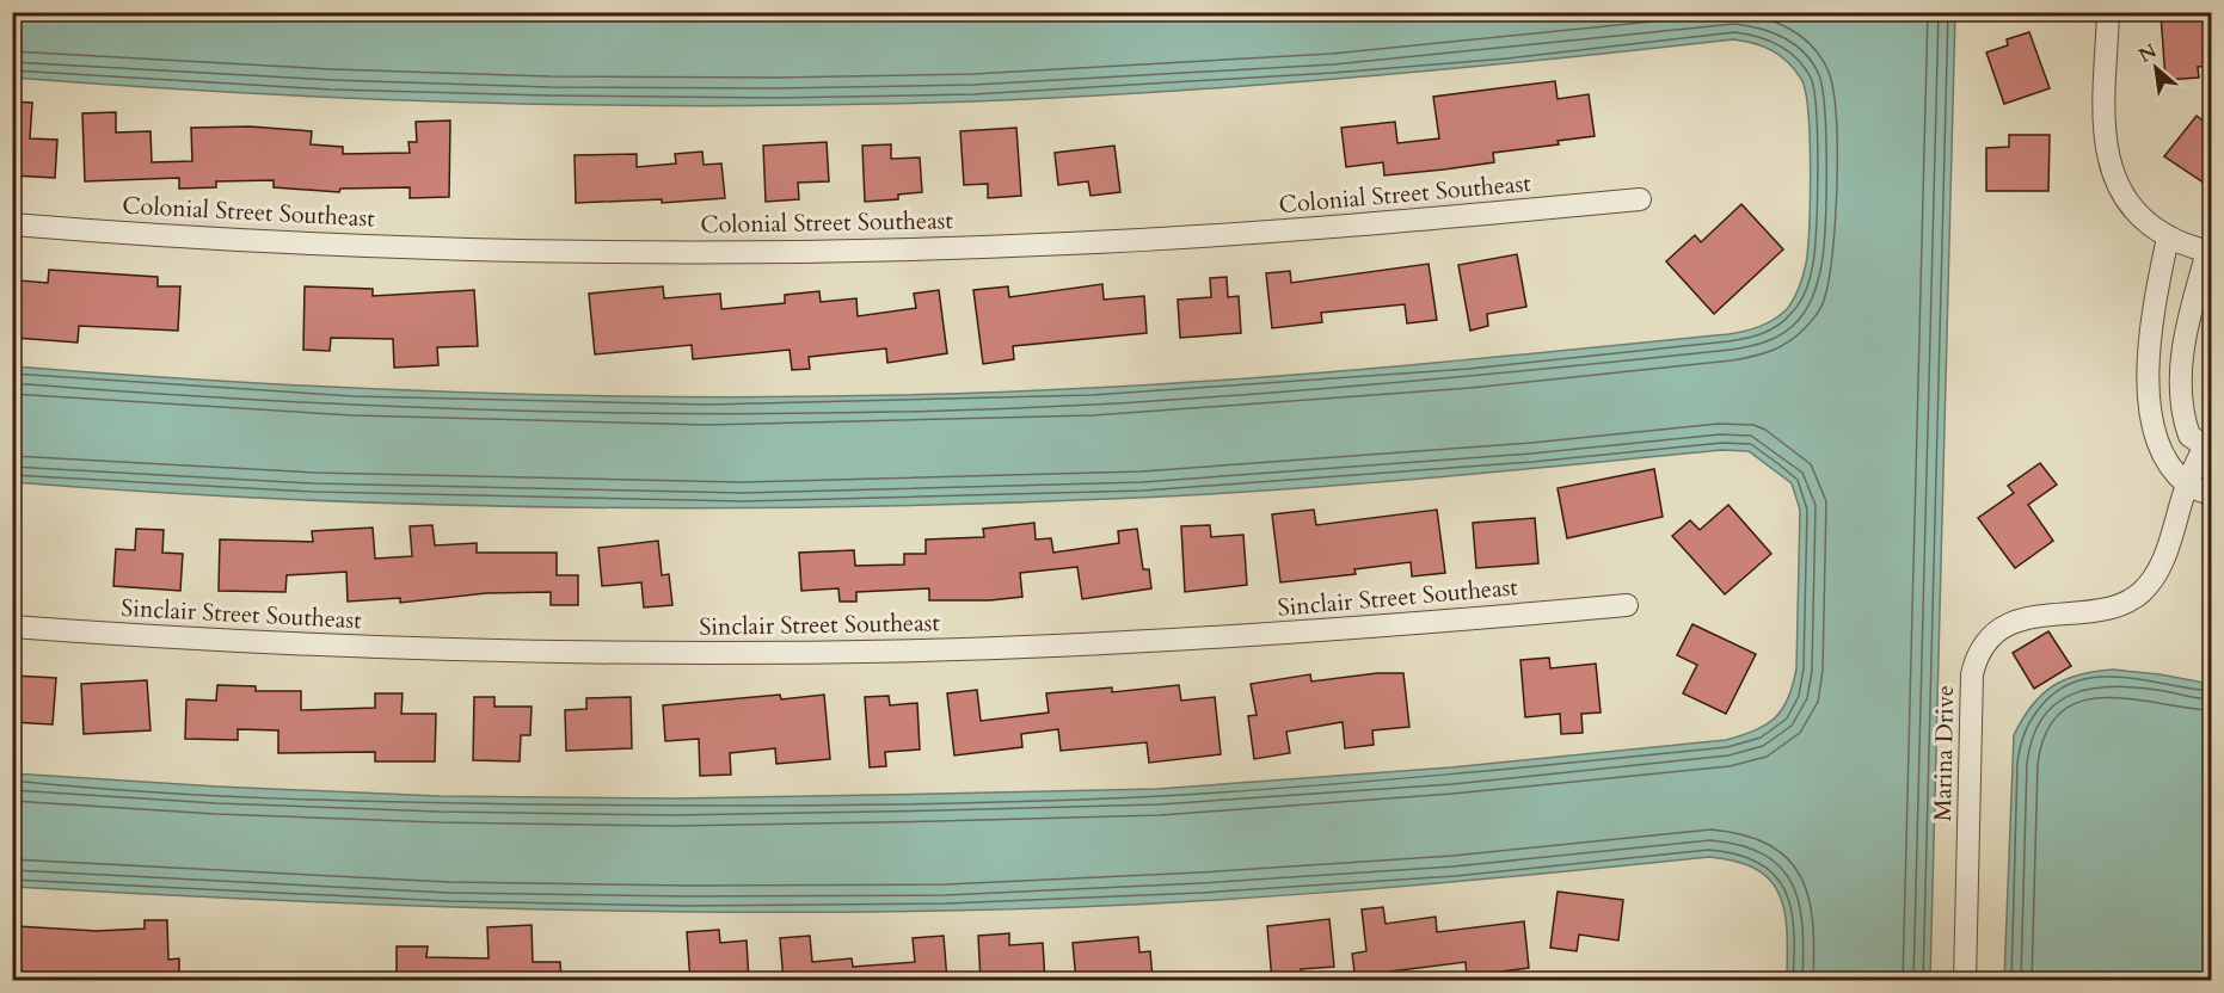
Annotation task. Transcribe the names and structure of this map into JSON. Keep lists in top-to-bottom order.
{
  "streets": {
    "street": ["Colonial Street Southeast", "Sinclair Street Southeast", "Marina Drive"]
  },
  "north": "top left"
}
